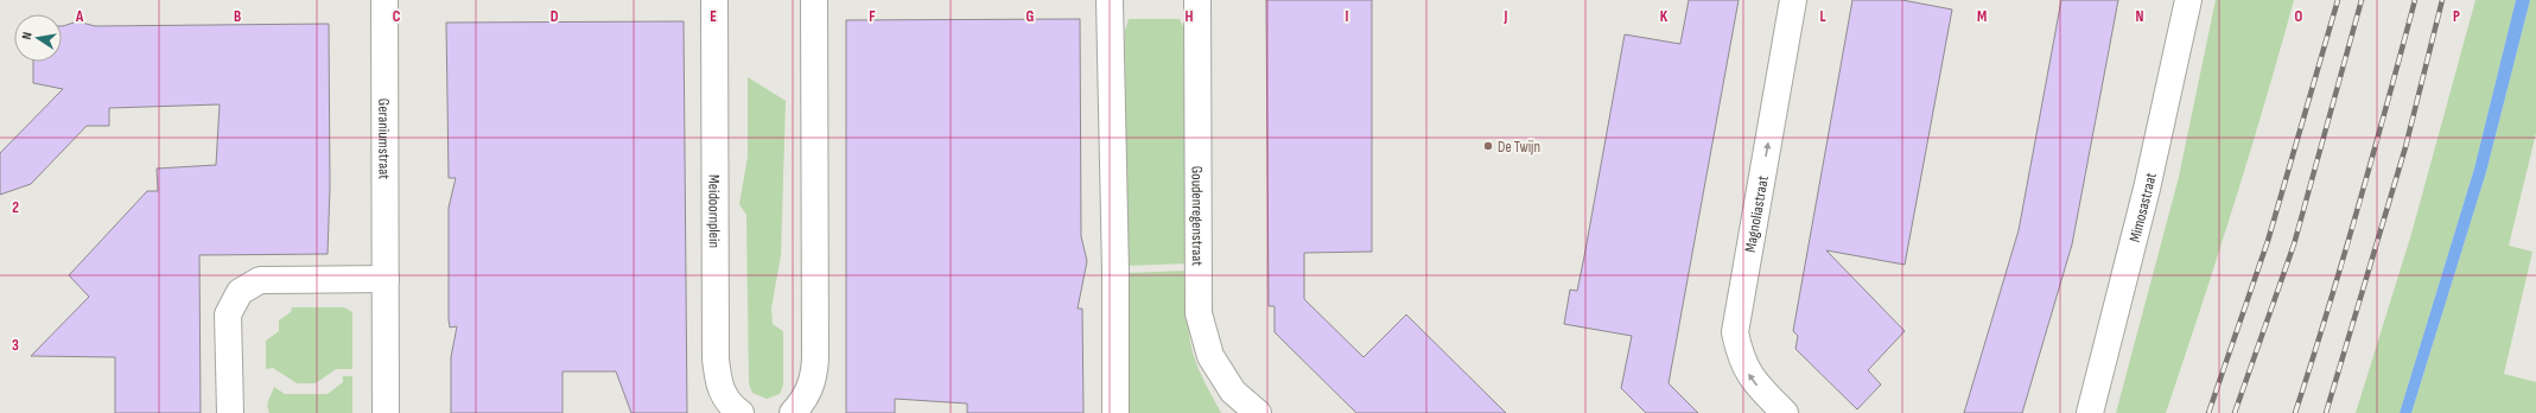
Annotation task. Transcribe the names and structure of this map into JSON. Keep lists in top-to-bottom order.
{
  "streets": {
    "street": [
      "Geraniumstraat",
      "Mimosastraat",
      "Meidoornplein",
      "Magnoliastraat",
      "Goudenregenstraat"
    ]
  },
  "one_way": ["Magnoliastraat"],
  "places": ["De Twijn"],
  "north": "left",
  "grid": {
    "columns": [
      "A",
      "B",
      "C",
      "D",
      "E",
      "F",
      "G",
      "H",
      "I",
      "J",
      "K",
      "L",
      "M",
      "N",
      "O",
      "P"
    ],
    "rows": ["2", "3"]
  }
}
